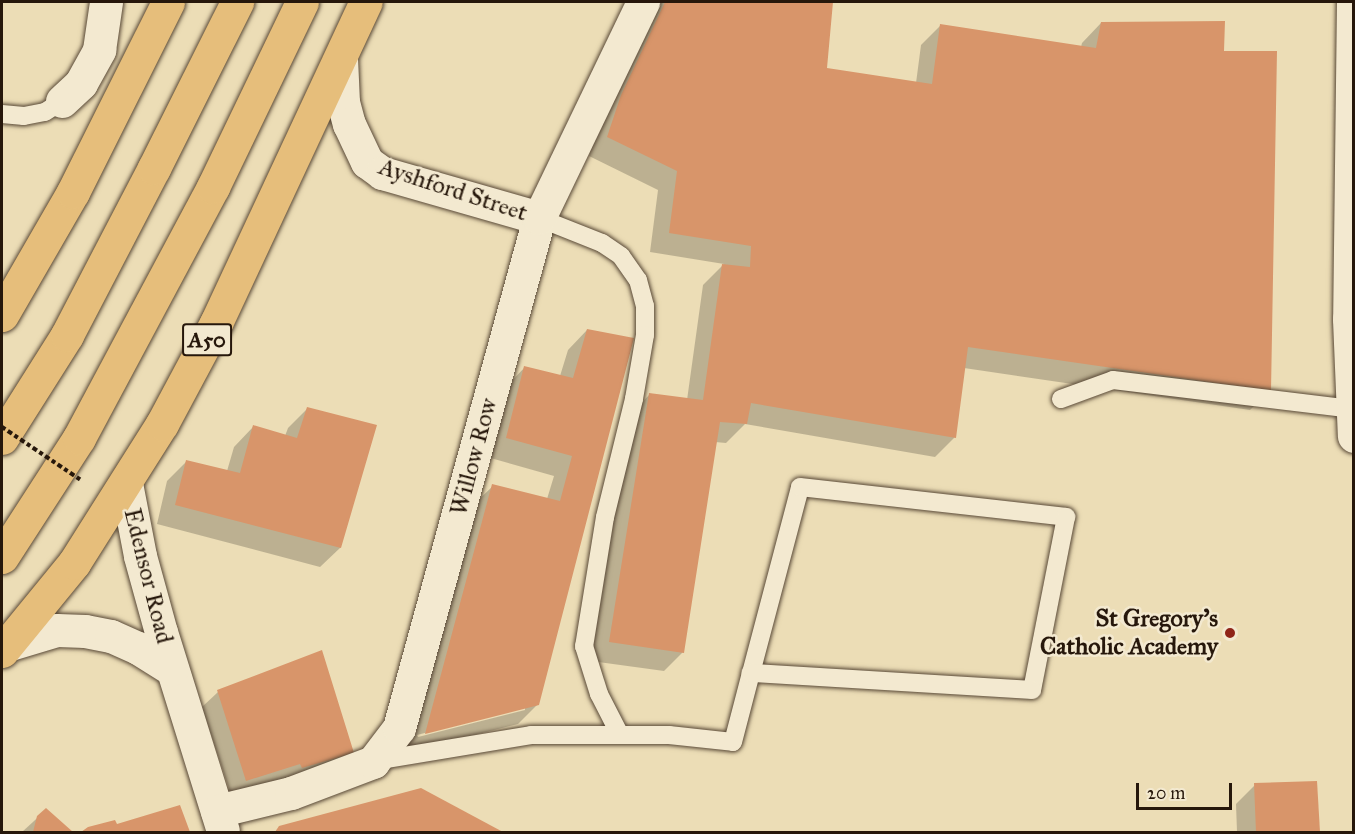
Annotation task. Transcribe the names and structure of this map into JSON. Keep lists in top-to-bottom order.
{
  "streets": {
    "main road": ["A50"],
    "street": ["Ayshford Street", "Willow Row", "Edensor Road"]
  },
  "crossings": [
    ["Ayshford Street", "A50"],
    ["Ayshford Street", "Willow Row"],
    ["A50", "Edensor Road"]
  ],
  "places": ["St Gregory's Catholic Academy"],
  "scale_bar": "20 m"
}
